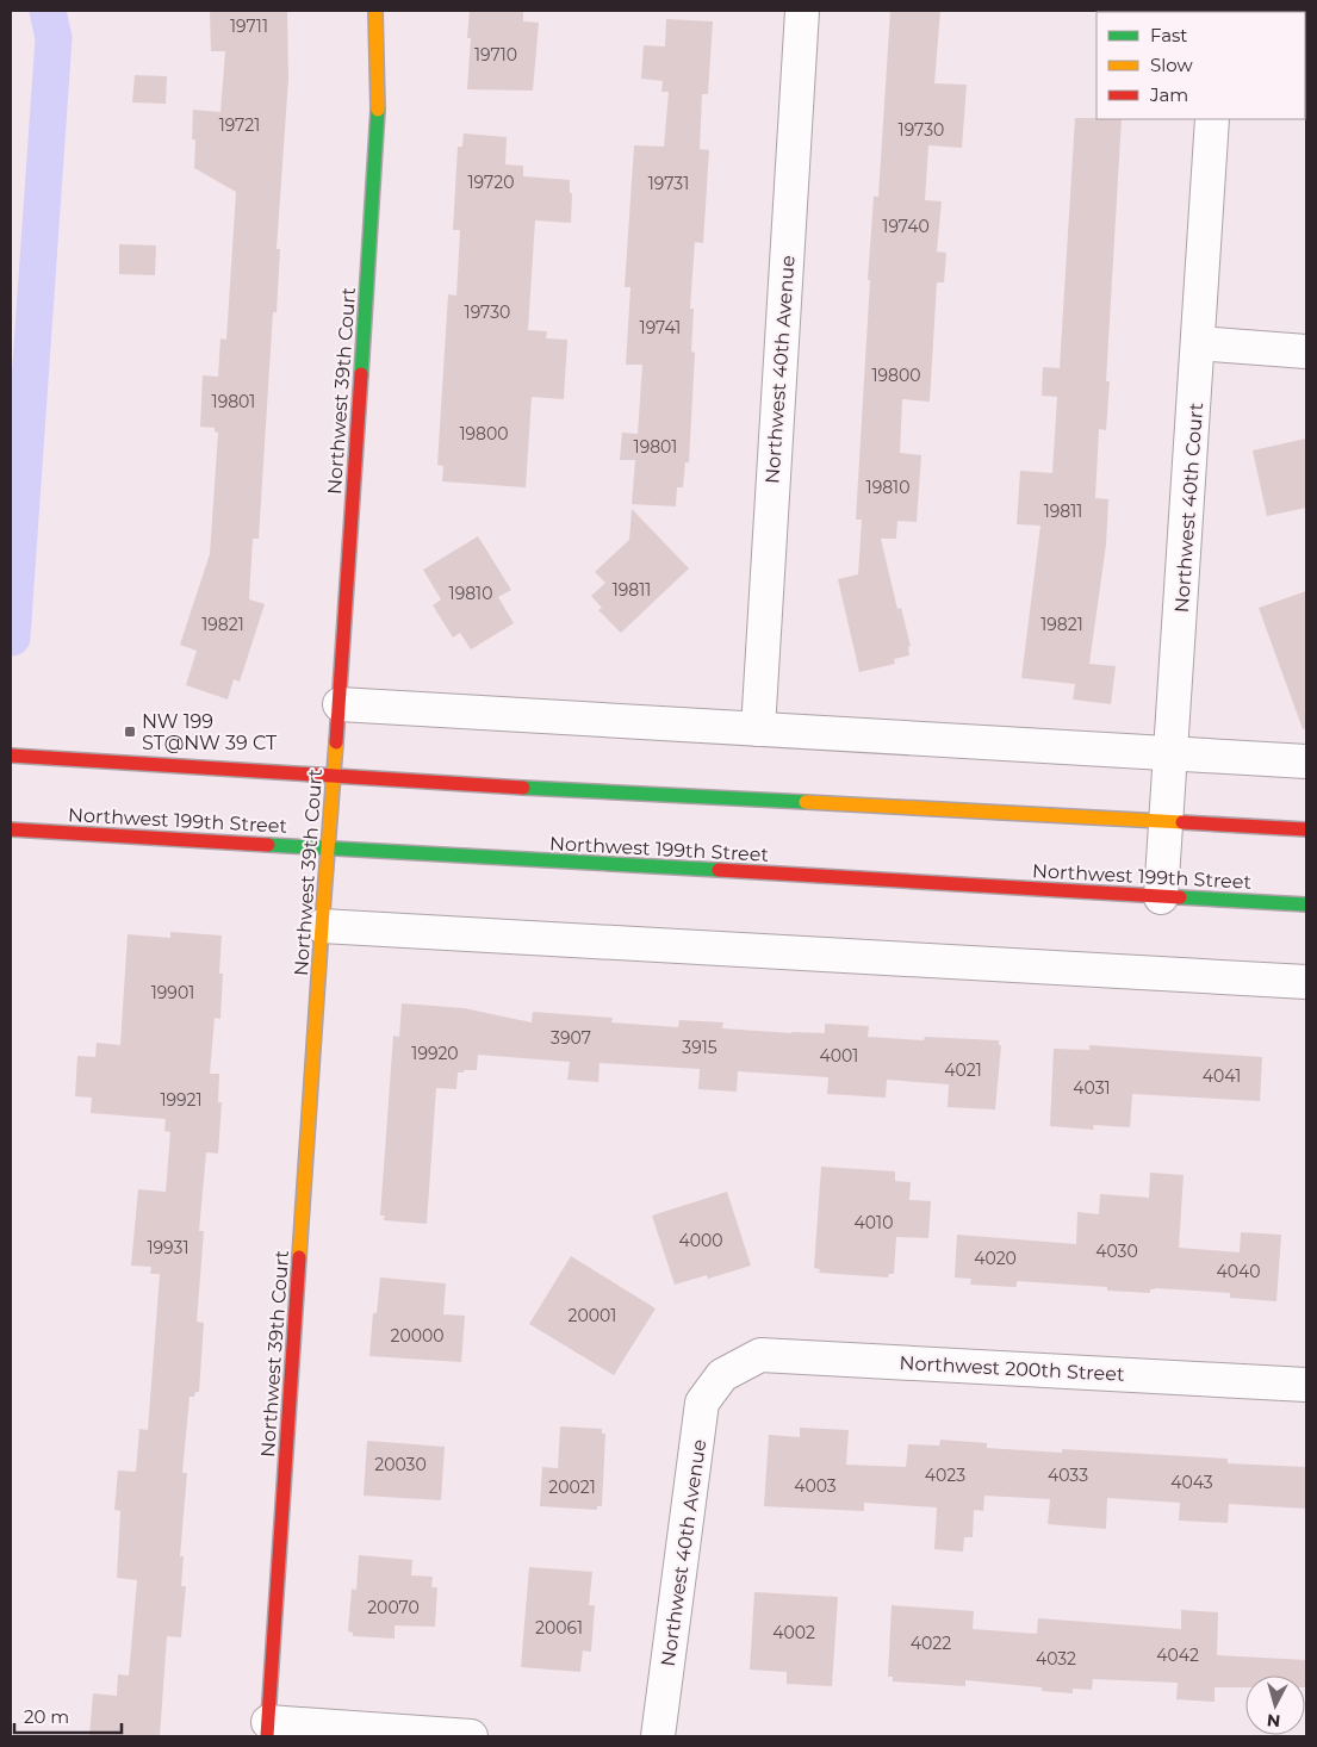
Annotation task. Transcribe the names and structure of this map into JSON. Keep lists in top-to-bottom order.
{
  "streets": {
    "main road": ["Northwest 39th Court", "Northwest 199th Street"],
    "street": ["Northwest 40th Avenue", "Northwest 40th Court", "Northwest 200th Street"]
  },
  "crossings": [
    ["Northwest 40th Avenue", "Northwest 200th Street"],
    ["Northwest 39th Court", "Northwest 199th Street"],
    ["Northwest 40th Court", "Northwest 199th Street"]
  ],
  "places": {
    "transit": ["NW 199 ST@NW 39 CT"]
  },
  "house_numbers": [
    "19711",
    "19710",
    "19721",
    "19730",
    "19720",
    "19731",
    "19740",
    "19730",
    "19741",
    "19800",
    "19801",
    "19800",
    "19801",
    "19810",
    "19811",
    "19811",
    "19810",
    "19821",
    "19821",
    "19901",
    "3907",
    "3915",
    "19920",
    "4001",
    "4021",
    "4041",
    "4031",
    "19921",
    "4010",
    "4000",
    "19931",
    "4030",
    "4020",
    "4040",
    "20001",
    "20000",
    "20030",
    "4023",
    "4033",
    "4043",
    "4003",
    "20021",
    "20070",
    "20061",
    "4002",
    "4022",
    "4042",
    "4032"
  ],
  "legend": ["Fast", "Slow", "Jam"],
  "scale_bar": "20 m",
  "north": "bottom"
}
